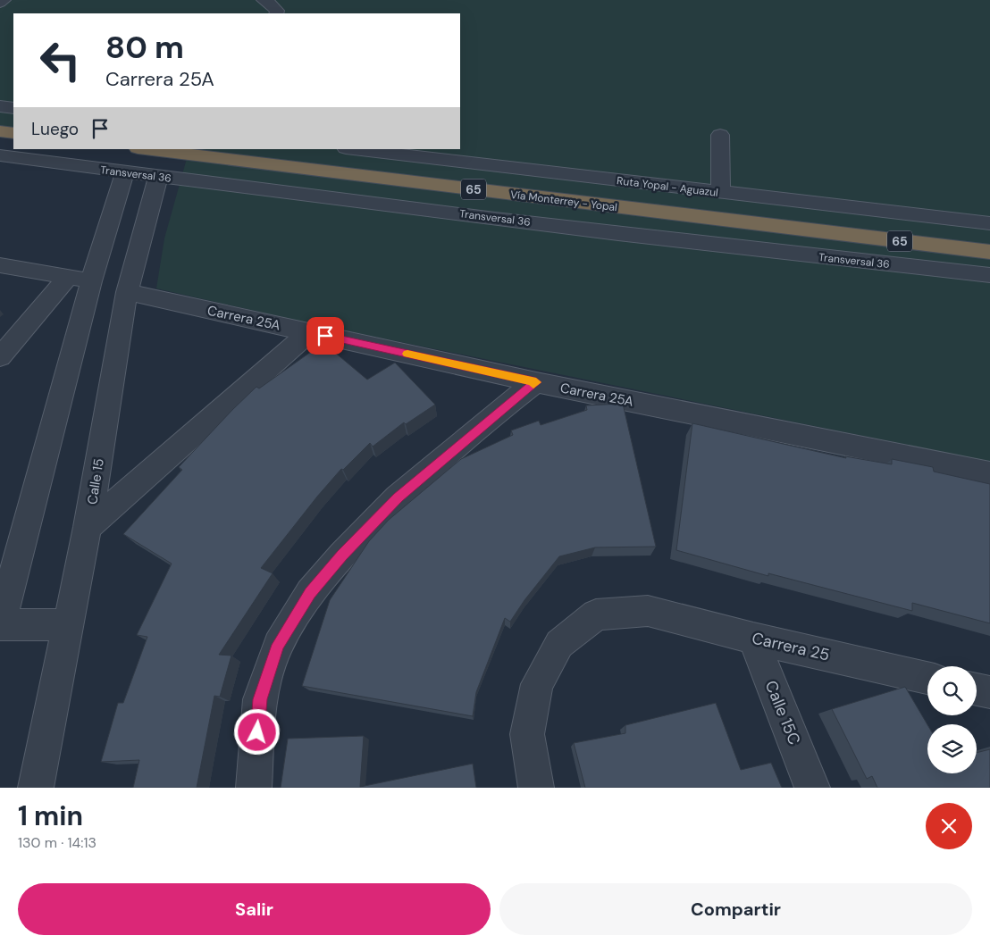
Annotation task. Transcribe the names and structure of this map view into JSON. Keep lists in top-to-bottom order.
{
  "streets": {
    "highway": ["65", "Vía Monterrey - Yopal"],
    "street": [
      "Transversal 36",
      "Ruta Yopal - Aguazul",
      "Carrera 25A",
      "Calle 15",
      "Carrera 25",
      "Calle 15C"
    ]
  },
  "crossings": [
    ["Transversal 36", "Calle 15"],
    ["Carrera 25A", "Calle 15"],
    ["Carrera 25", "Calle 15C"]
  ],
  "page": {
    "turn": ["80 m", "Carrera 25A"],
    "then": "Luego",
    "heading": ["1 min", "130 m · 14:13"],
    "buttons": ["Salir", "Compartir"]
  }
}
